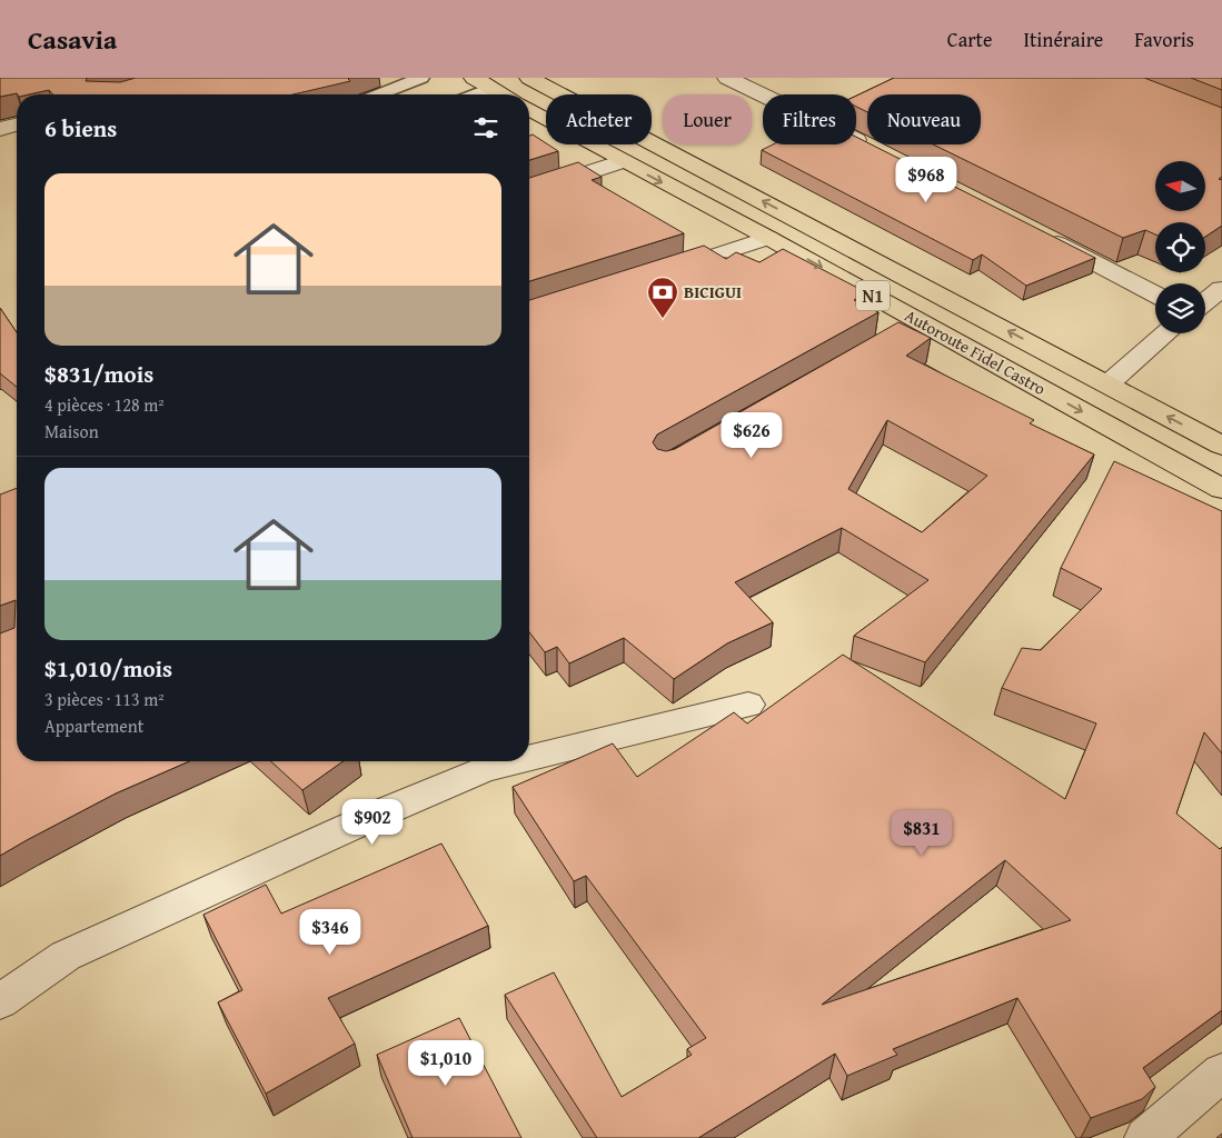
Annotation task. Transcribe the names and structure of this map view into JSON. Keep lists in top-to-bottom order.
{
  "streets": {
    "highway": ["N1", "Autoroute Fidel Castro"]
  },
  "places": {
    "bank": ["BICIGUI"]
  },
  "north": "left",
  "page": {
    "header": "Casavia",
    "nav": ["Carte", "Itinéraire", "Favoris"],
    "chip": [
      "Acheter",
      "Louer",
      "Filtres",
      "Nouveau"
    ],
    "heading": "6 biens",
    "price": [
      "$968",
      "$626",
      "$902",
      "$831",
      "$346",
      "$1,010"
    ],
    "list": [
      {
        "name": "$831/mois",
        "note": "4 pièces · 128 m² · Maison"
      },
      {
        "name": "$1,010/mois",
        "note": "3 pièces · 113 m² · Appartement"
      }
    ]
  }
}
